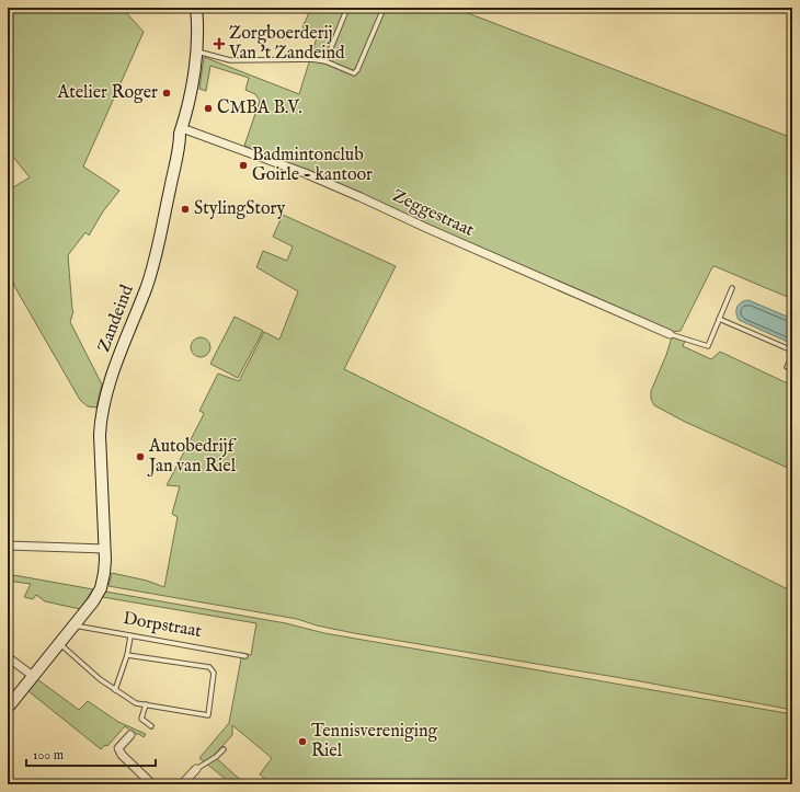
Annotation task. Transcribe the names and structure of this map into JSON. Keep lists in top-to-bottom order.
{
  "streets": {
    "street": ["Zeggestraat", "Zandeind"],
    "lane": ["Dorpstraat"]
  },
  "crossings": [
    ["Zeggestraat", "Zandeind"]
  ],
  "places": {
    "health": ["Zorgboerderij Van 't Zandeind"],
    "other": [
      "Atelier Roger",
      "CMBA B.V.",
      "Badmintonclub Goirle - kantoor",
      "StylingStory",
      "Autobedrijf Jan van Riel",
      "Tennisvereniging Riel"
    ]
  },
  "scale_bar": "100 m"
}
